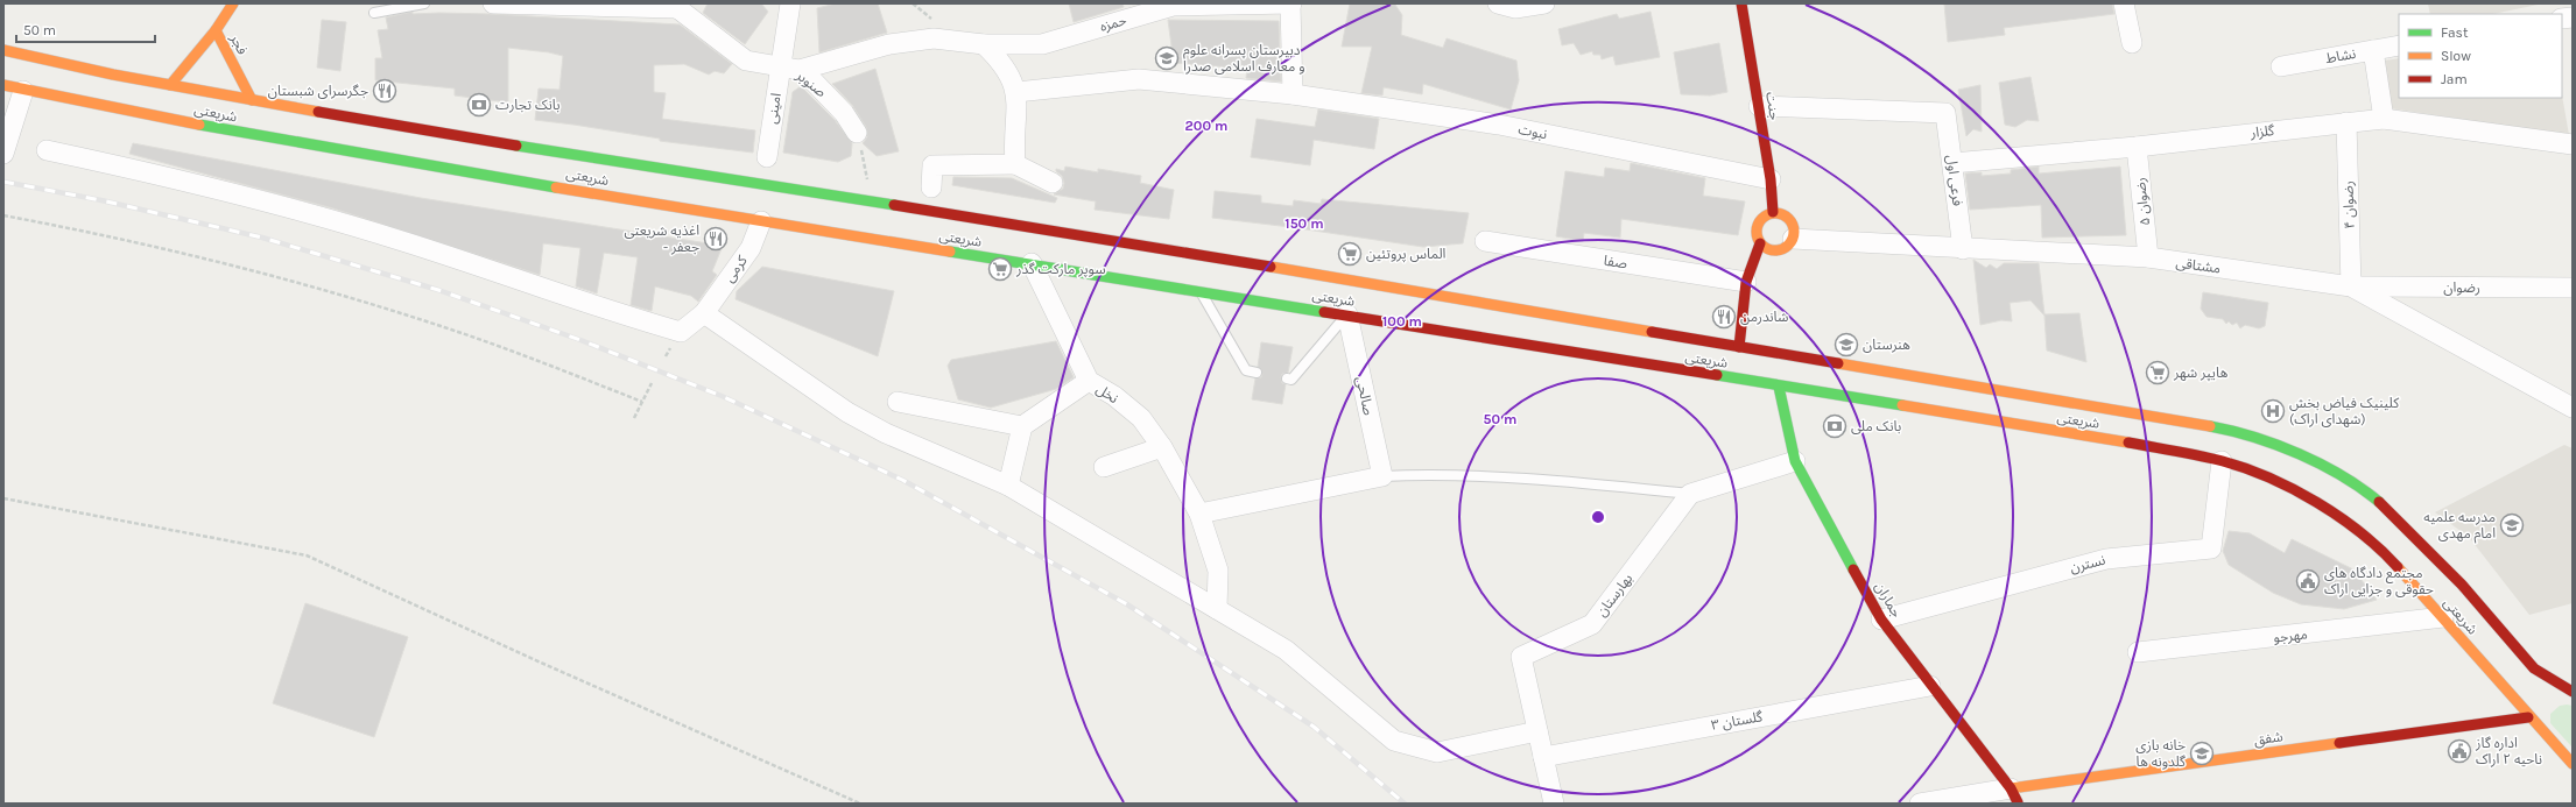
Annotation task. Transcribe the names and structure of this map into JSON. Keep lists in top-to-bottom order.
{
  "streets": {
    "main road": [
      "فجر",
      "جنت",
      "شریعتی",
      "جماران",
      "شفق"
    ],
    "street": [
      "حمزه",
      "نشاط",
      "صنوبر",
      "امینی",
      "نبوت",
      "گلزار",
      "فرعی اول",
      "رضوان ۵",
      "رضوان ۴",
      "صفا",
      "مشتاقی",
      "کرمی",
      "رضوان",
      "نخل",
      "صالحی",
      "نسترن",
      "بهارستان",
      "مهرجو",
      "گلستان ۳"
    ]
  },
  "crossings": [
    ["حمزه", "صنوبر"],
    ["حمزه", "امینی"],
    ["فجر", "شریعتی"],
    ["صنوبر", "امینی"],
    ["جنت", "نبوت"],
    ["جنت", "فرعی اول"],
    ["جنت", "مشتاقی"],
    ["شریعتی", "کرمی"],
    ["شریعتی", "نخل"],
    ["شریعتی", "صالحی"],
    ["شریعتی", "نسترن"],
    ["شریعتی", "جماران"],
    ["شریعتی", "مهرجو"],
    ["شریعتی", "شفق"],
    ["گلزار", "فرعی اول"],
    ["گلزار", "رضوان ۵"],
    ["گلزار", "رضوان ۴"],
    ["فرعی اول", "مشتاقی"],
    ["رضوان ۵", "مشتاقی"],
    ["رضوان ۴", "مشتاقی"],
    ["رضوان ۴", "رضوان"],
    ["مشتاقی", "رضوان"],
    ["نسترن", "جماران"],
    ["بهارستان", "گلستان ۳"],
    ["جماران", "گلستان ۳"],
    ["جماران", "شفق"]
  ],
  "places": {
    "school or university": [
      "دبیرستان پسرانه علوم و معارف اسلامی صدرا",
      "هنرستان",
      "مدرسه علمیه امام مهدی",
      "خانه بازی گلدونه ها"
    ],
    "restaurant": ["جگرسرای شبستان", "اغذیه شریعتی - جعفر", "شاندرمن"],
    "bank": ["بانک تجارت", "بانک ملی"],
    "supermarket": ["الماس پروتئین", "سوپر مارکت گذر", "هایپر شهر"],
    "hospital": ["کلینیک فیاض بخش (شهدای اراک)"],
    "public building": ["مجتمع دادگاه های حقوقی و جزایی اراک", "اداره گاز ناحیه ۲ اراک"]
  },
  "legend": ["Fast", "Slow", "Jam"],
  "scale_bar": "50 m",
  "rings": [
    "200 m",
    "150 m",
    "100 m",
    "50 m"
  ]
}
